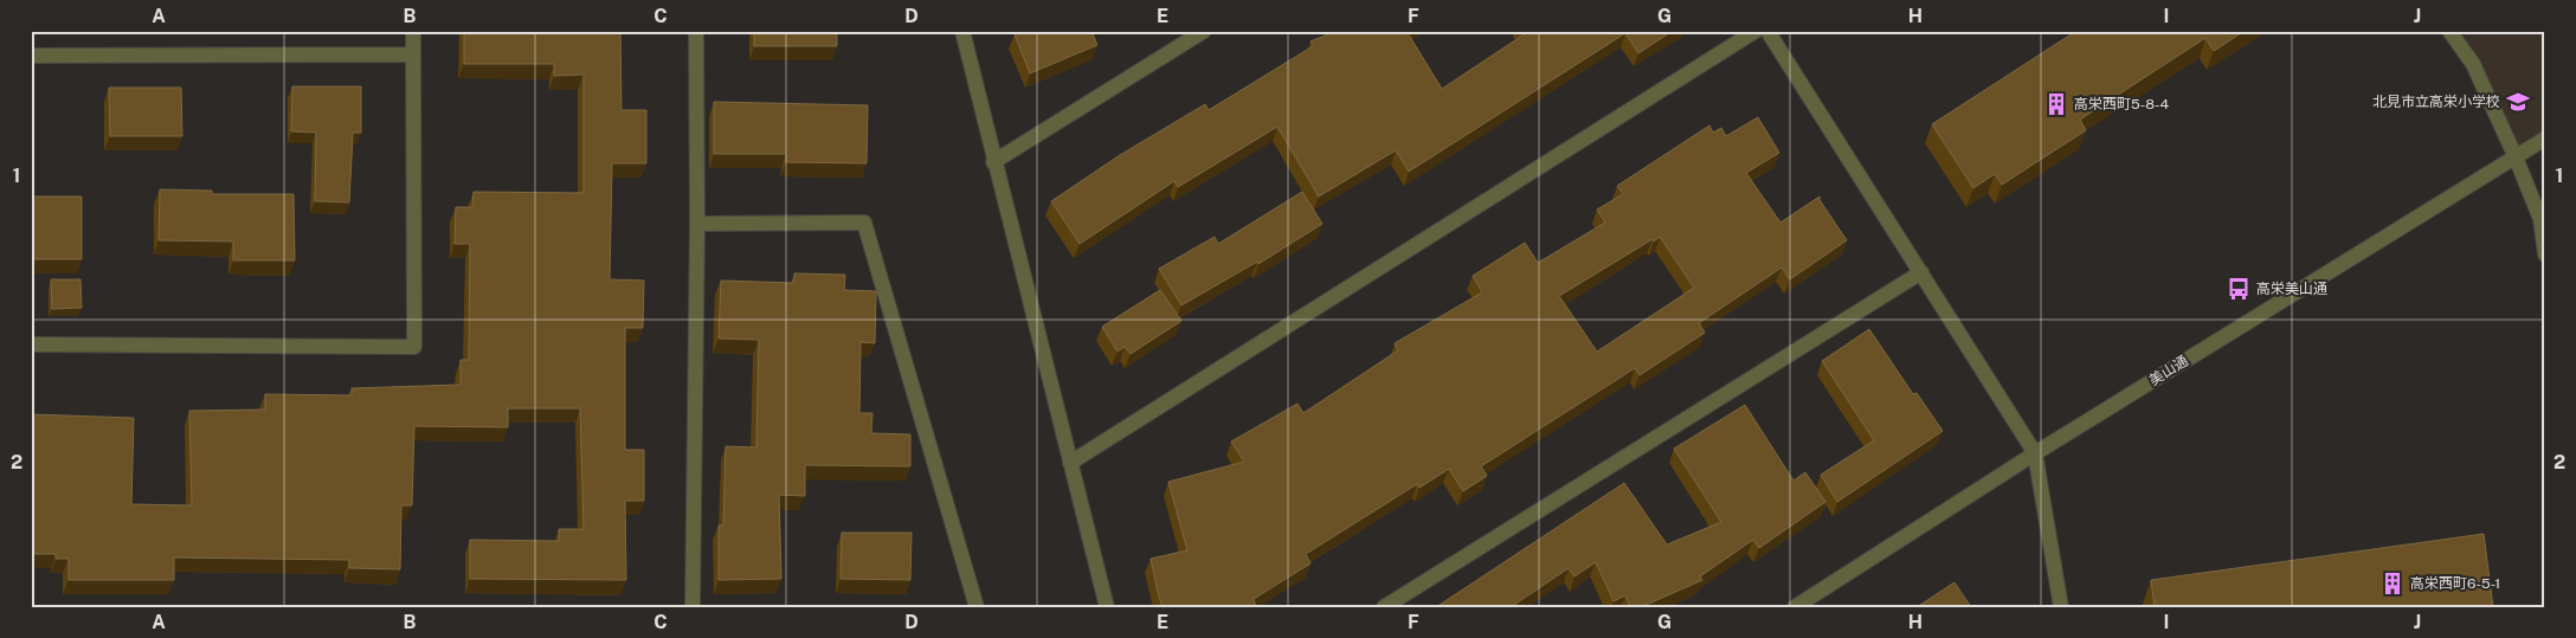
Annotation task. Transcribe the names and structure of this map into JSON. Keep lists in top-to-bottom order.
{
  "streets": {
    "street": ["美山通"]
  },
  "places": {
    "school or university": ["北見市立高栄小学校"],
    "building": ["高栄西町5-8-4", "高栄西町6-5-1"],
    "bus stop": ["高栄美山通"]
  },
  "grid": {
    "columns": [
      "A",
      "B",
      "C",
      "D",
      "E",
      "F",
      "G",
      "H",
      "I",
      "J"
    ],
    "rows": ["1", "2"]
  }
}
